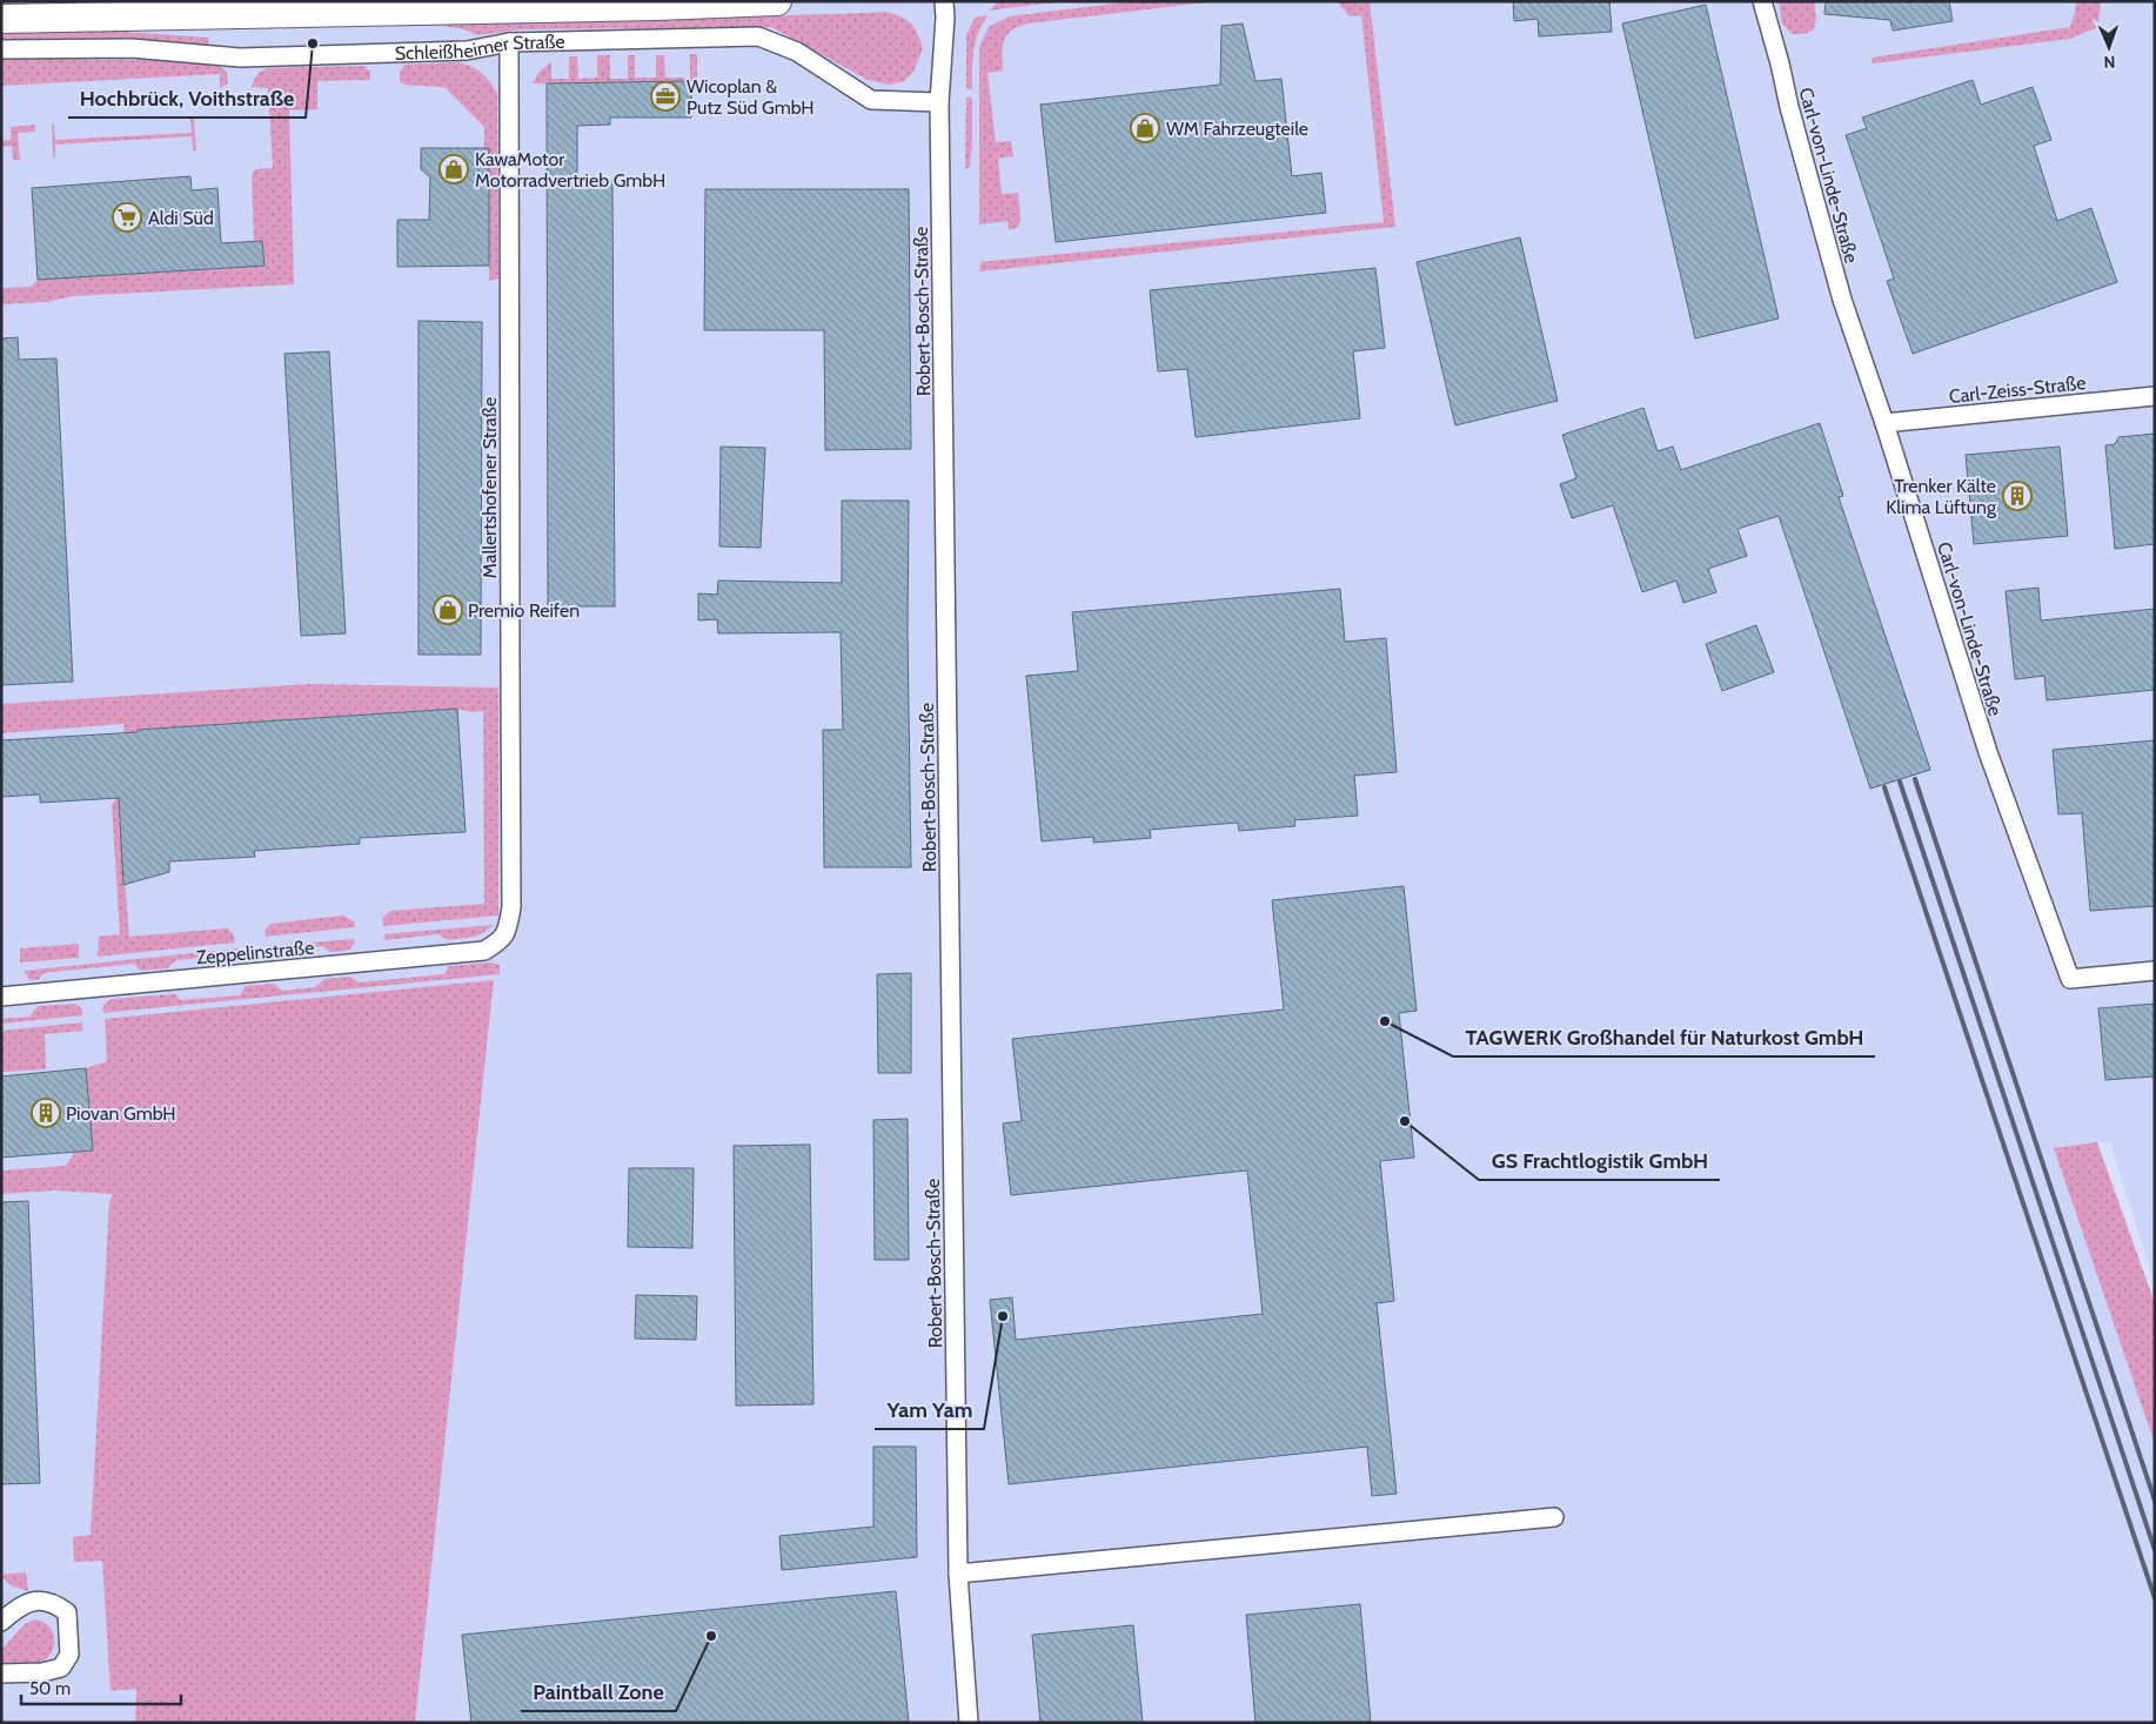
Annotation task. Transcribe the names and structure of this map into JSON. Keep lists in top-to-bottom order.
{
  "streets": {
    "main road": ["Schleißheimer Straße"],
    "street": [
      "Carl-von-Linde-Straße",
      "Robert-Bosch-Straße",
      "Carl-Zeiss-Straße",
      "Mallertshofener Straße",
      "Zeppelinstraße"
    ]
  },
  "crossings": [
    ["Schleißheimer Straße", "Robert-Bosch-Straße"],
    ["Schleißheimer Straße", "Mallertshofener Straße"],
    ["Carl-von-Linde-Straße", "Carl-Zeiss-Straße"],
    ["Mallertshofener Straße", "Zeppelinstraße"]
  ],
  "places": {
    "other": [
      "Hochbrück, Voithstraße",
      "TAGWERK Großhandel für Naturkost GmbH",
      "GS Frachtlogistik GmbH",
      "Yam Yam",
      "Paintball Zone"
    ],
    "office": ["Wicoplan & Putz Süd GmbH"],
    "shop": ["WM Fahrzeugteile", "KawaMotor Motorradvertrieb GmbH", "Premio Reifen"],
    "supermarket": ["Aldi Süd"],
    "building": ["Trenker Kälte Klima Lüftung", "Piovan GmbH"]
  },
  "scale_bar": "50 m",
  "north": "bottom"
}
